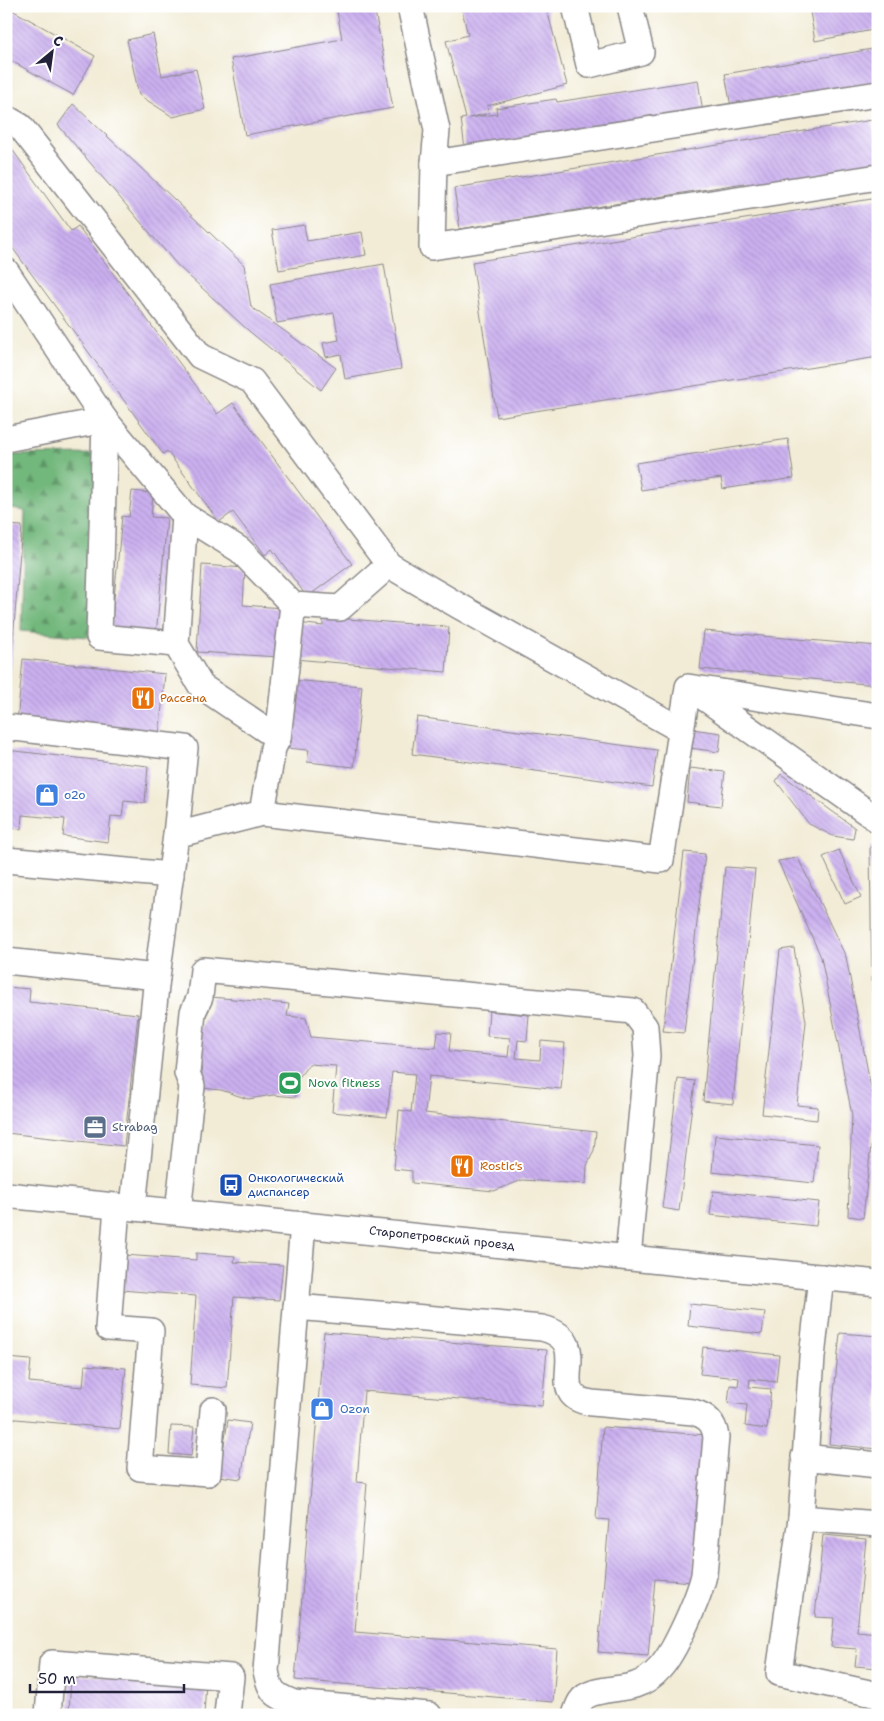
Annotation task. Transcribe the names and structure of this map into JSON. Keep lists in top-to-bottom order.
{
  "streets": {
    "street": ["Старопетровский проезд"]
  },
  "places": {
    "restaurant": ["Рассена", "Rostic's"],
    "shop": ["o2o", "Ozon"],
    "sports": ["Nova fitness"],
    "office": ["Strabag"],
    "bus stop": ["Онкологический диспансер"]
  },
  "scale_bar": "50 m",
  "north": "top right"
}
